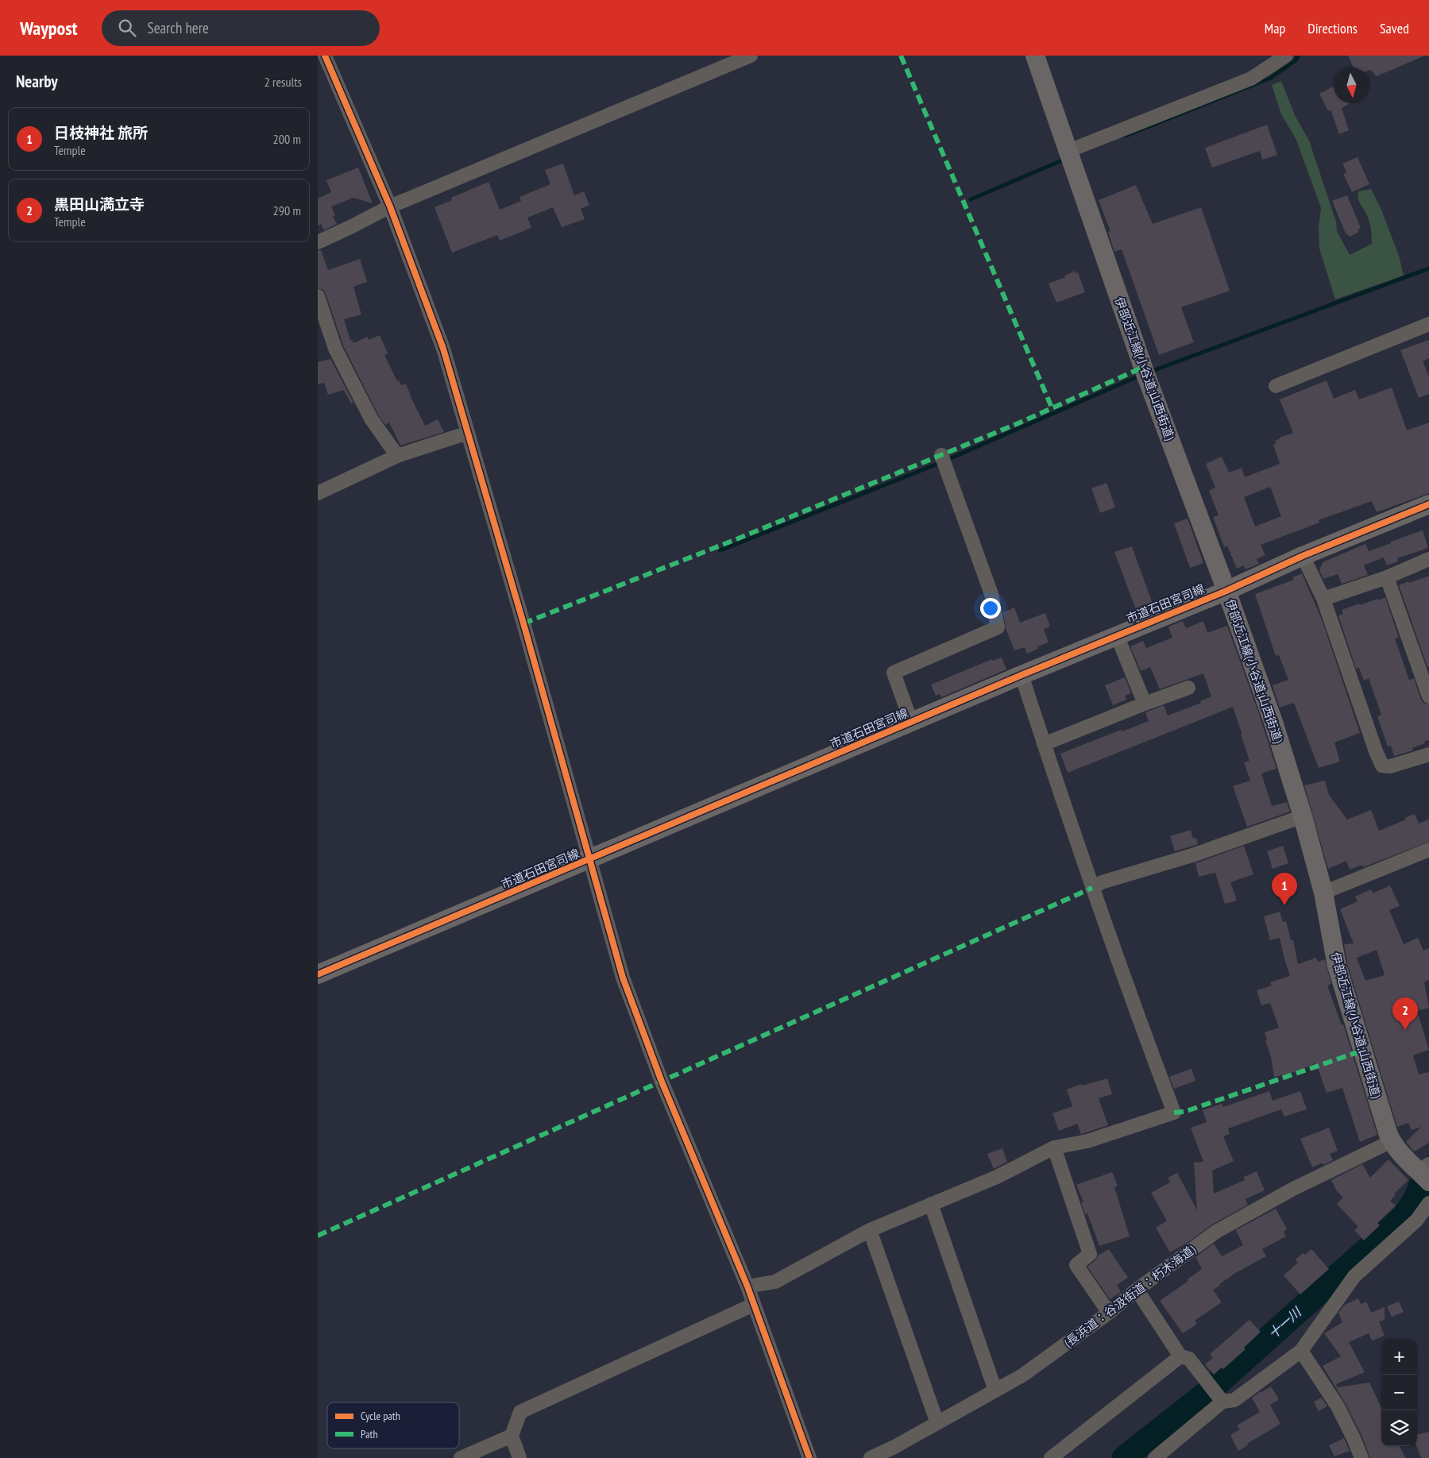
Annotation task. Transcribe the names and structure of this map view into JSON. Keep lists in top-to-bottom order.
{
  "streets": {
    "street": ["伊部近江線(小谷道;山西街道)", "市道石田宮司線", "(長浜道：谷汲街道：朽木海道)"]
  },
  "crossings": [
    ["伊部近江線(小谷道;山西街道)", "市道石田宮司線"],
    ["伊部近江線(小谷道;山西街道)", "(長浜道：谷汲街道：朽木海道)"]
  ],
  "water": ["十一川"],
  "legend": ["Cycle path", "Path"],
  "north": "bottom",
  "page": {
    "header": "Waypost",
    "search": "Search here",
    "nav": ["Map", "Directions", "Saved"],
    "heading": ["Nearby", "2 results"],
    "list": [
      {
        "mark": "1",
        "name": "日枝神社 旅所",
        "note": "Temple",
        "value": "200 m"
      },
      {
        "mark": "2",
        "name": "黒田山満立寺",
        "note": "Temple",
        "value": "290 m"
      }
    ],
    "pins": ["1", "2"],
    "map_buttons": ["+", "−"]
  }
}
